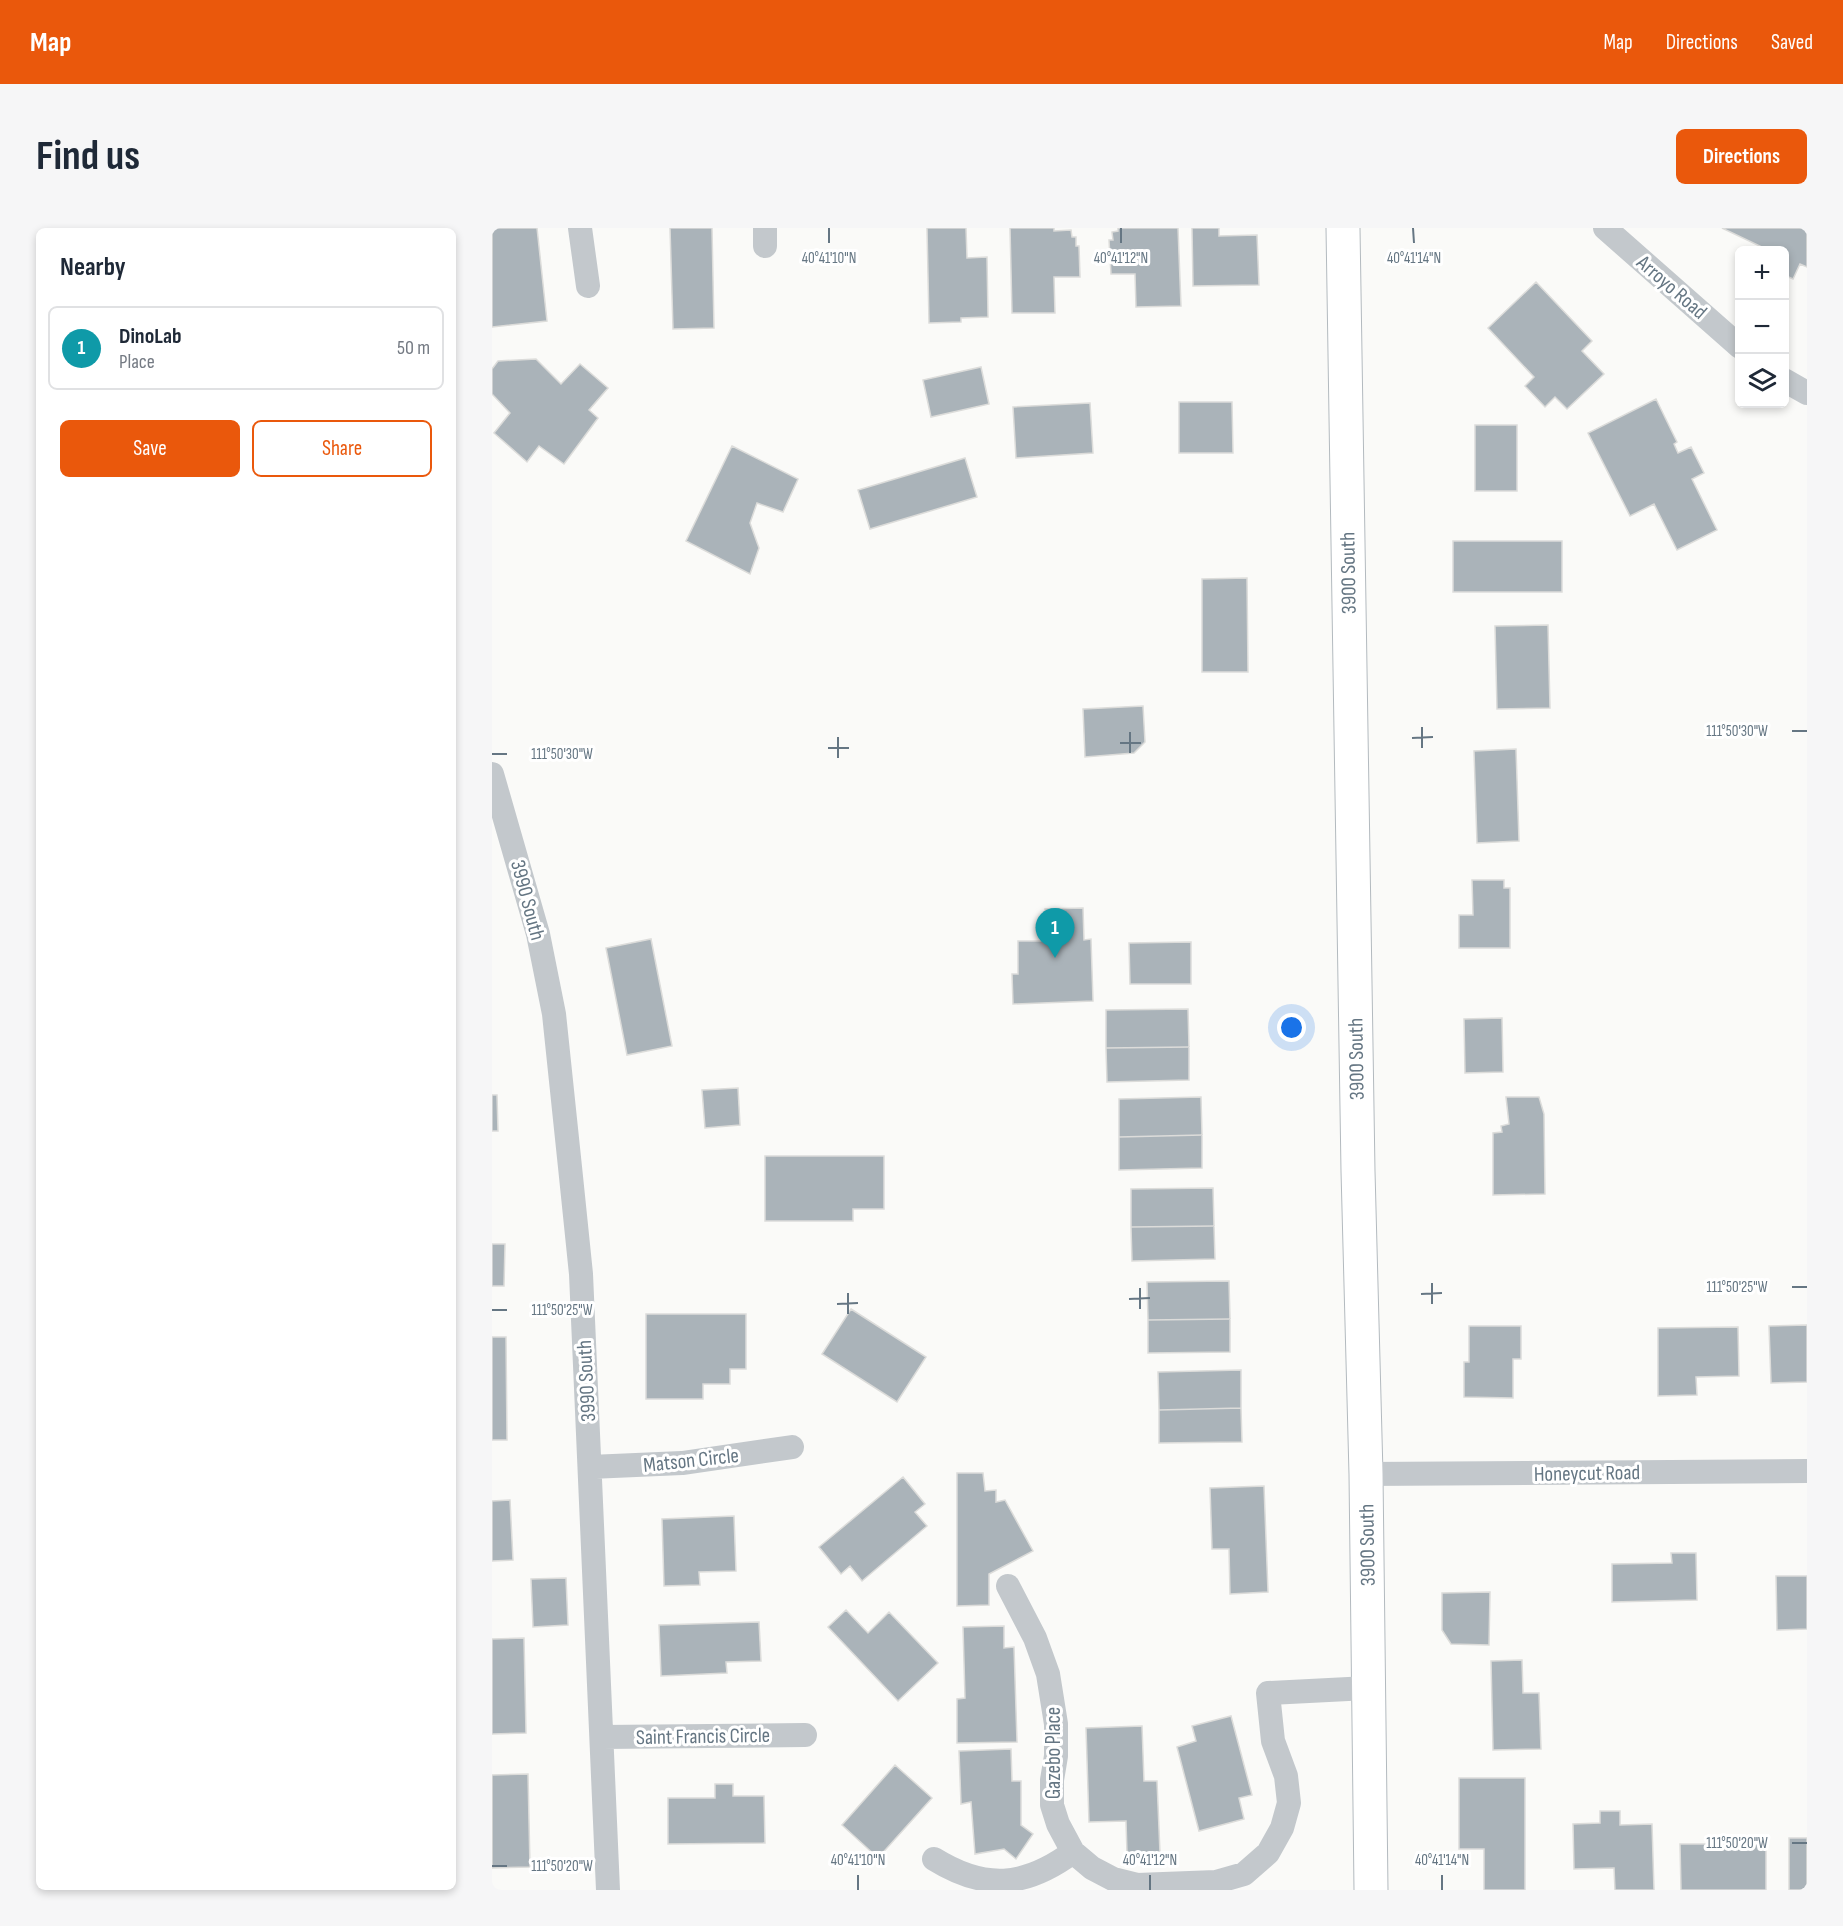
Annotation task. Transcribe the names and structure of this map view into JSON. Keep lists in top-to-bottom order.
{
  "streets": {
    "main road": ["3900 South"],
    "street": [
      "Arroyo Road",
      "3990 South",
      "Matson Circle",
      "Honeycut Road",
      "Saint Francis Circle",
      "Gazebo Place"
    ]
  },
  "crossings": [
    ["3900 South", "Honeycut Road"],
    ["3990 South", "Matson Circle"],
    ["3990 South", "Saint Francis Circle"]
  ],
  "page": {
    "header": "Map",
    "nav": ["Map", "Directions", "Saved"],
    "buttons": [
      "Directions",
      ["Save", "Share"]
    ],
    "title": "Find us",
    "heading": "Nearby",
    "map_buttons": ["+", "−"],
    "list": [
      {
        "mark": "1",
        "name": "DinoLab",
        "note": "Place",
        "value": "50 m"
      }
    ],
    "pins": "1"
  },
  "coordinates": [
    "40°41'10\"N",
    "40°41'12\"N",
    "40°41'14\"N",
    "111°50'30\"W",
    "111°50'25\"W",
    "111°50'20\"W"
  ]
}
